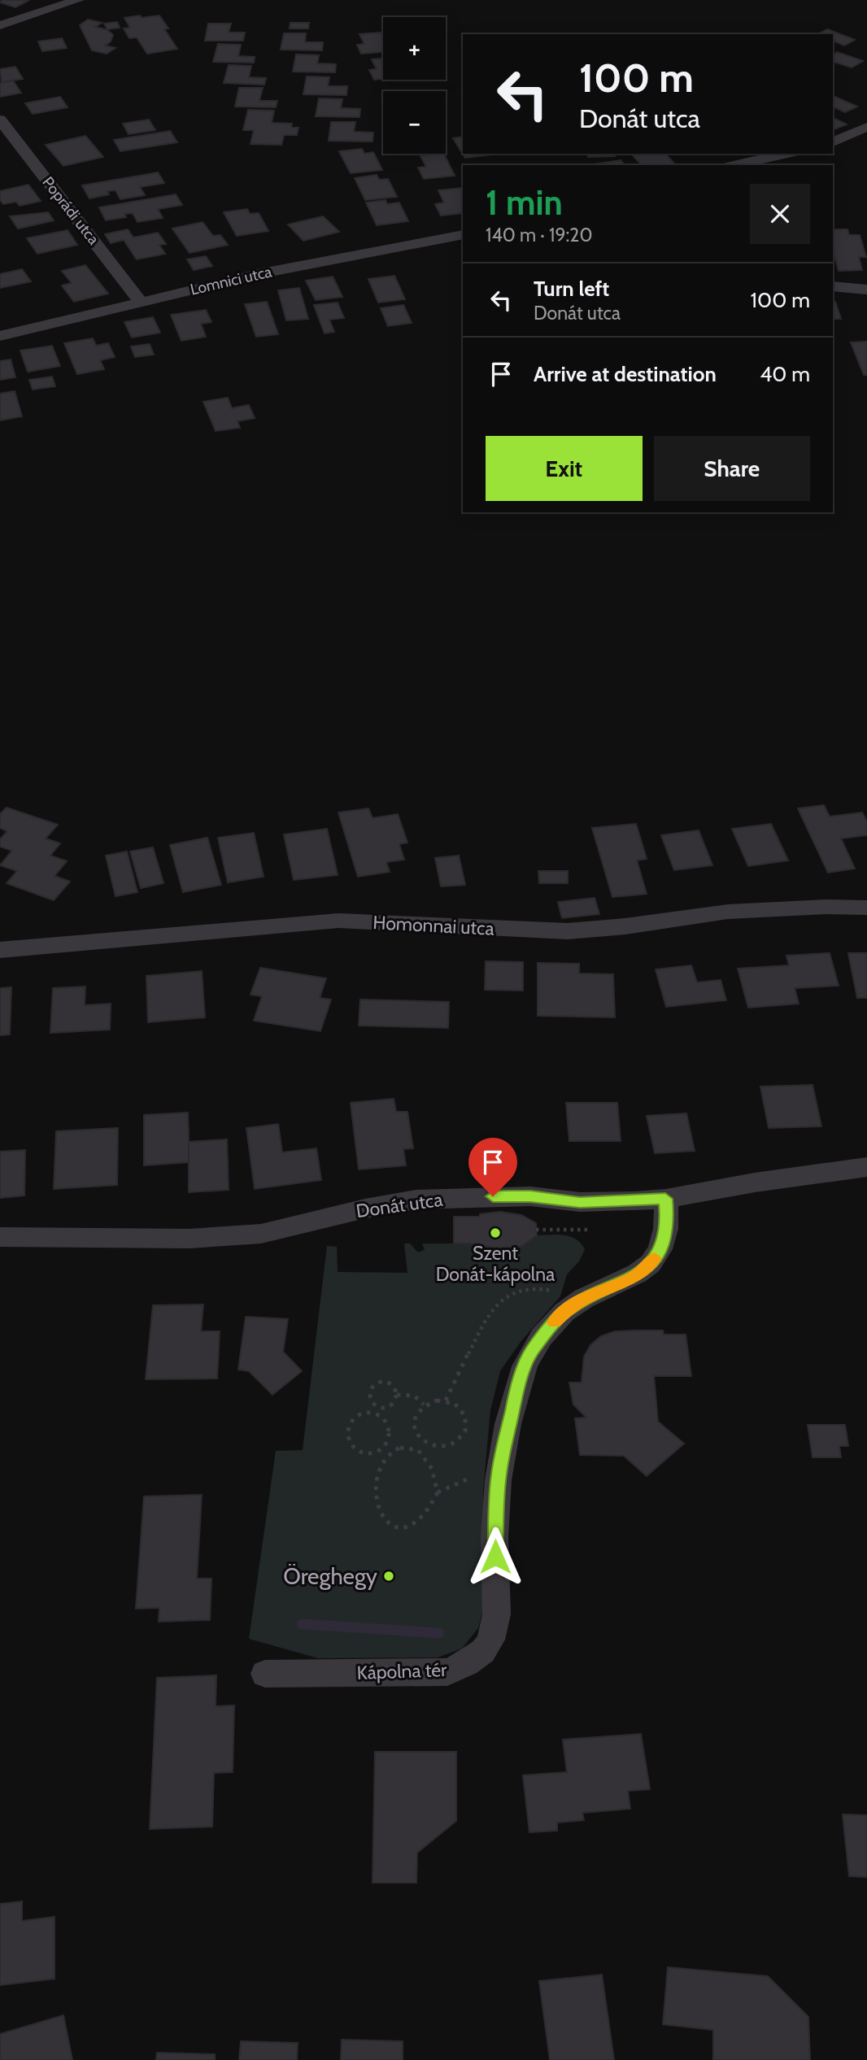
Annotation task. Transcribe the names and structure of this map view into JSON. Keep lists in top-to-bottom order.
{
  "streets": {
    "street": [
      "Poprádi utca",
      "Lomnici utca",
      "Homonnai utca",
      "Donát utca",
      "Kápolna tér"
    ]
  },
  "crossings": [
    ["Poprádi utca", "Lomnici utca"],
    ["Donát utca", "Kápolna tér"]
  ],
  "places": ["Szent Donát-kápolna", "Öreghegy"],
  "page": {
    "map_buttons": ["+", "−"],
    "turn": ["100 m", "Donát utca"],
    "heading": ["1 min", "140 m · 19:20"],
    "list": [
      {
        "name": "Turn left",
        "note": "Donát utca",
        "value": "100 m"
      },
      {
        "name": "Arrive at destination",
        "value": "40 m"
      }
    ],
    "buttons": ["Exit", "Share"]
  }
}
